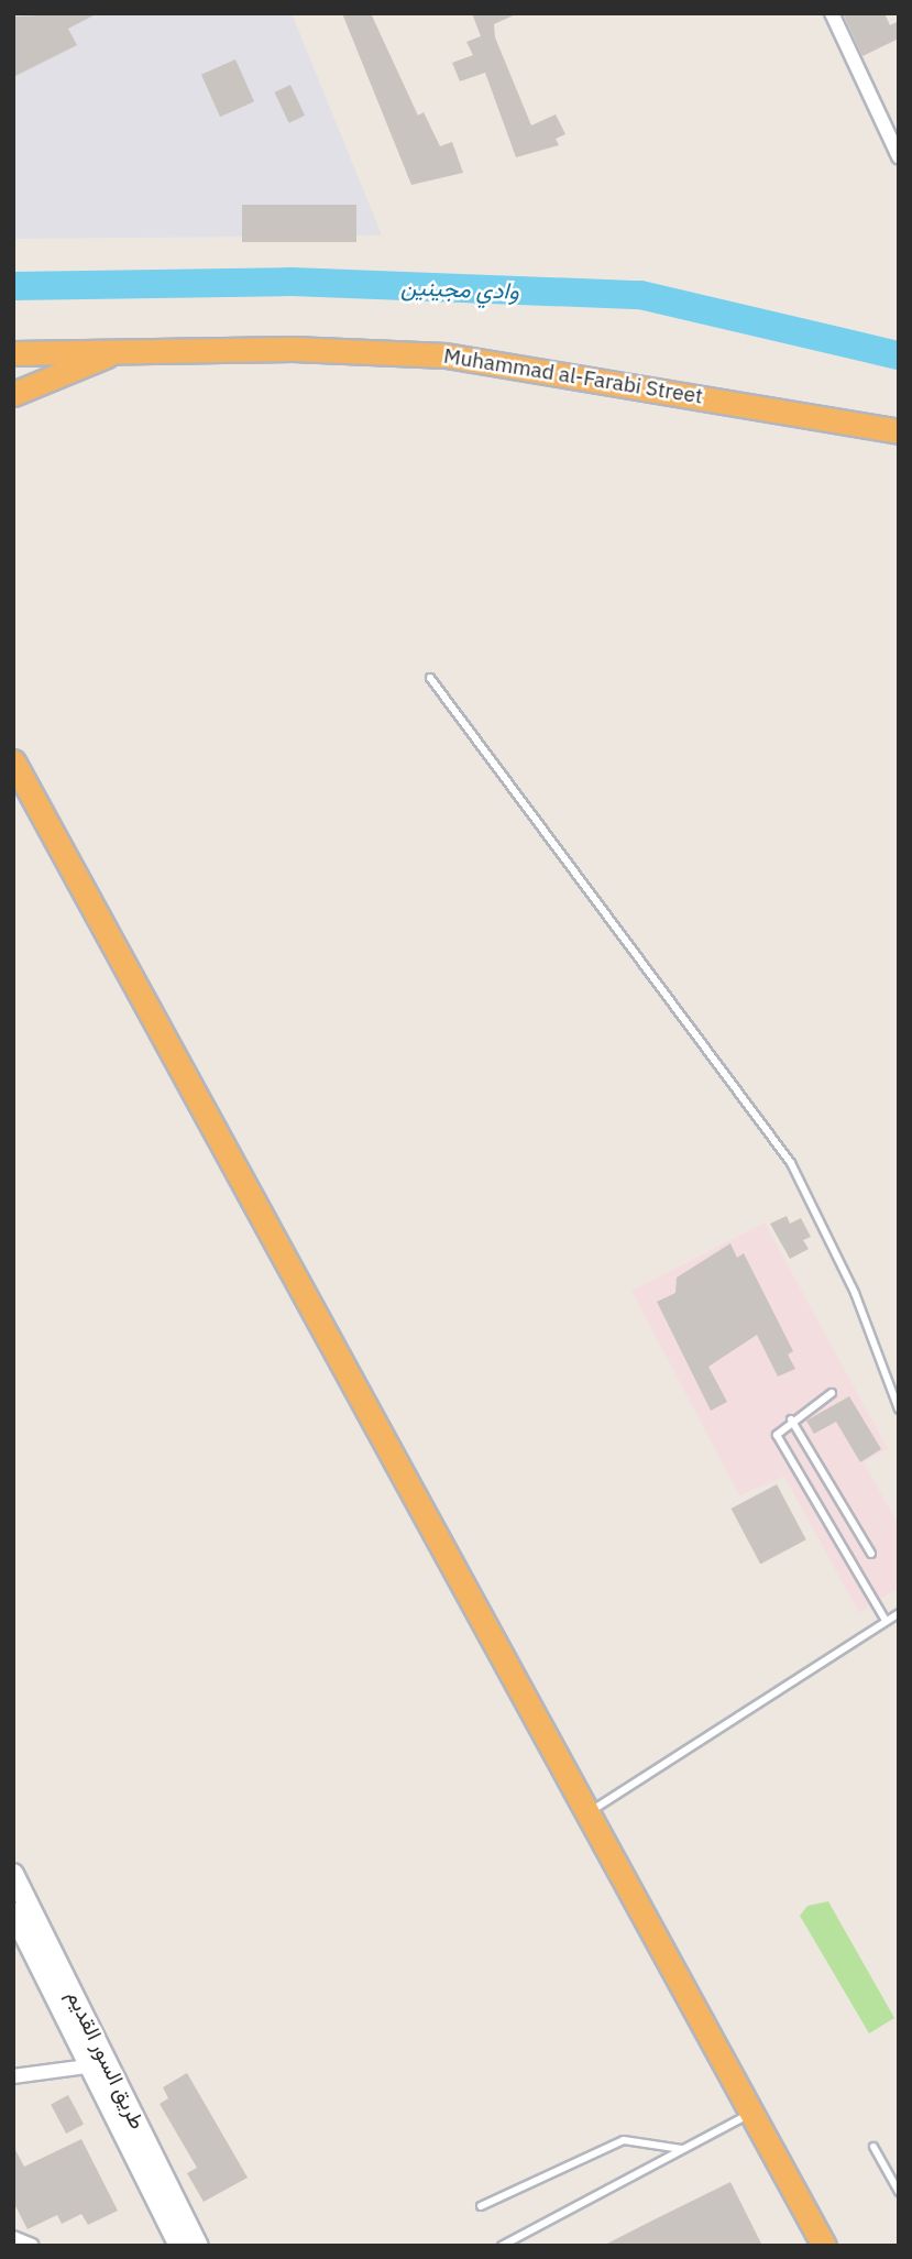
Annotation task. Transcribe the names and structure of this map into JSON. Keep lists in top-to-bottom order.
{
  "streets": {
    "highway": ["Muhammad al-Farabi Street"],
    "main road": ["طريق السور القديم"]
  },
  "water": ["وادي مجينين"]
}
